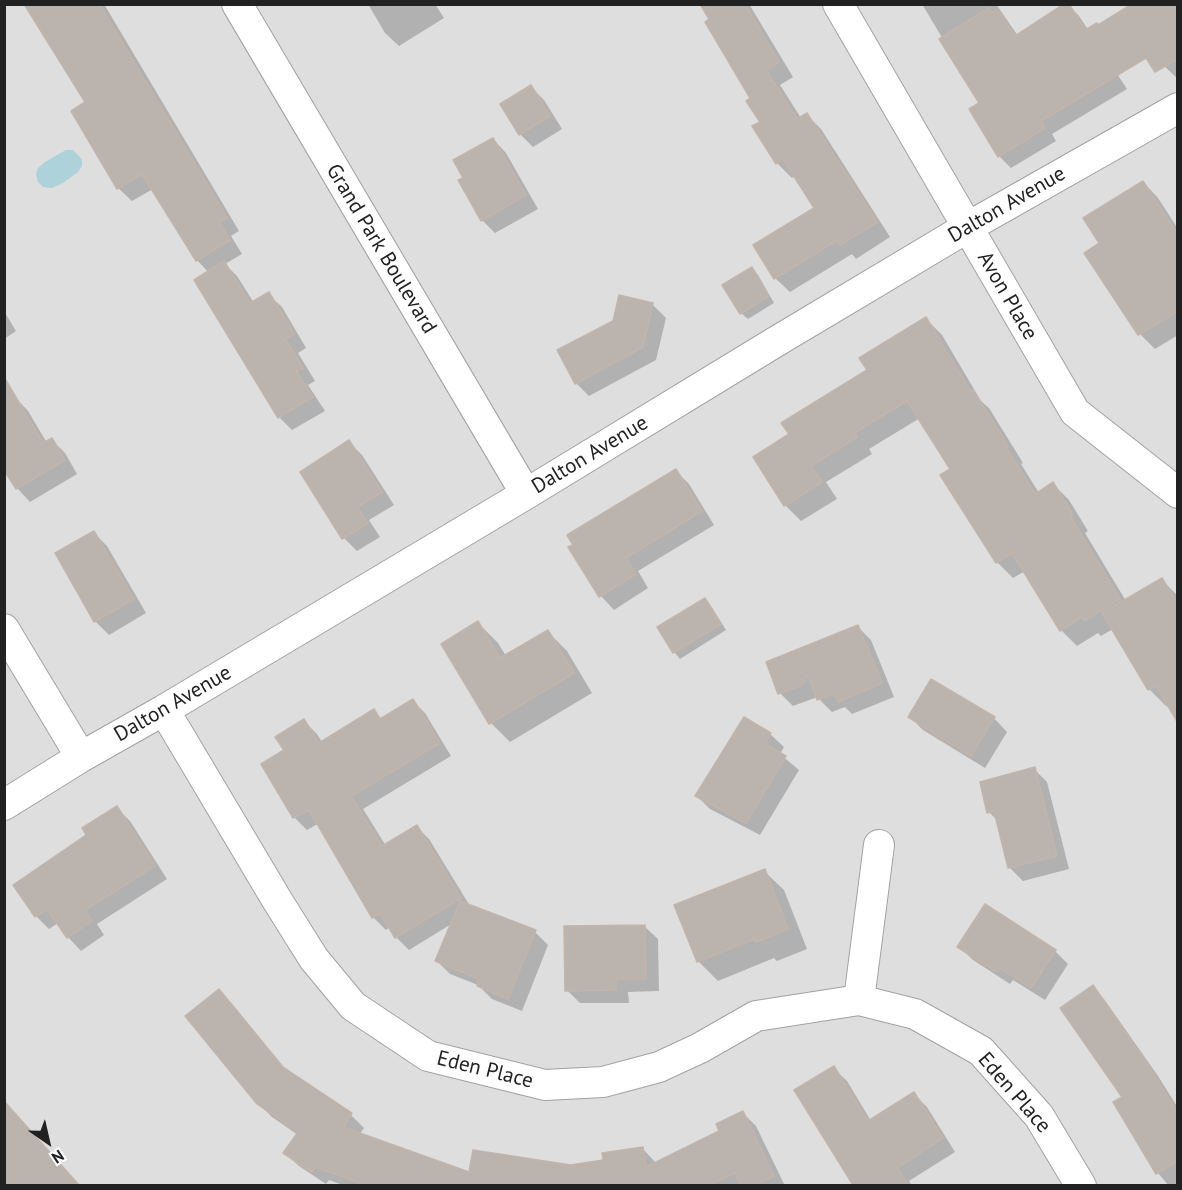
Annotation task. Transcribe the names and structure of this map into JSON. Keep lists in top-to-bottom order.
{
  "streets": {
    "street": [
      "Dalton Avenue",
      "Grand Park Boulevard",
      "Avon Place",
      "Eden Place"
    ]
  },
  "crossings": [
    ["Dalton Avenue", "Grand Park Boulevard"],
    ["Dalton Avenue", "Avon Place"],
    ["Dalton Avenue", "Eden Place"]
  ],
  "north": "bottom right"
}
